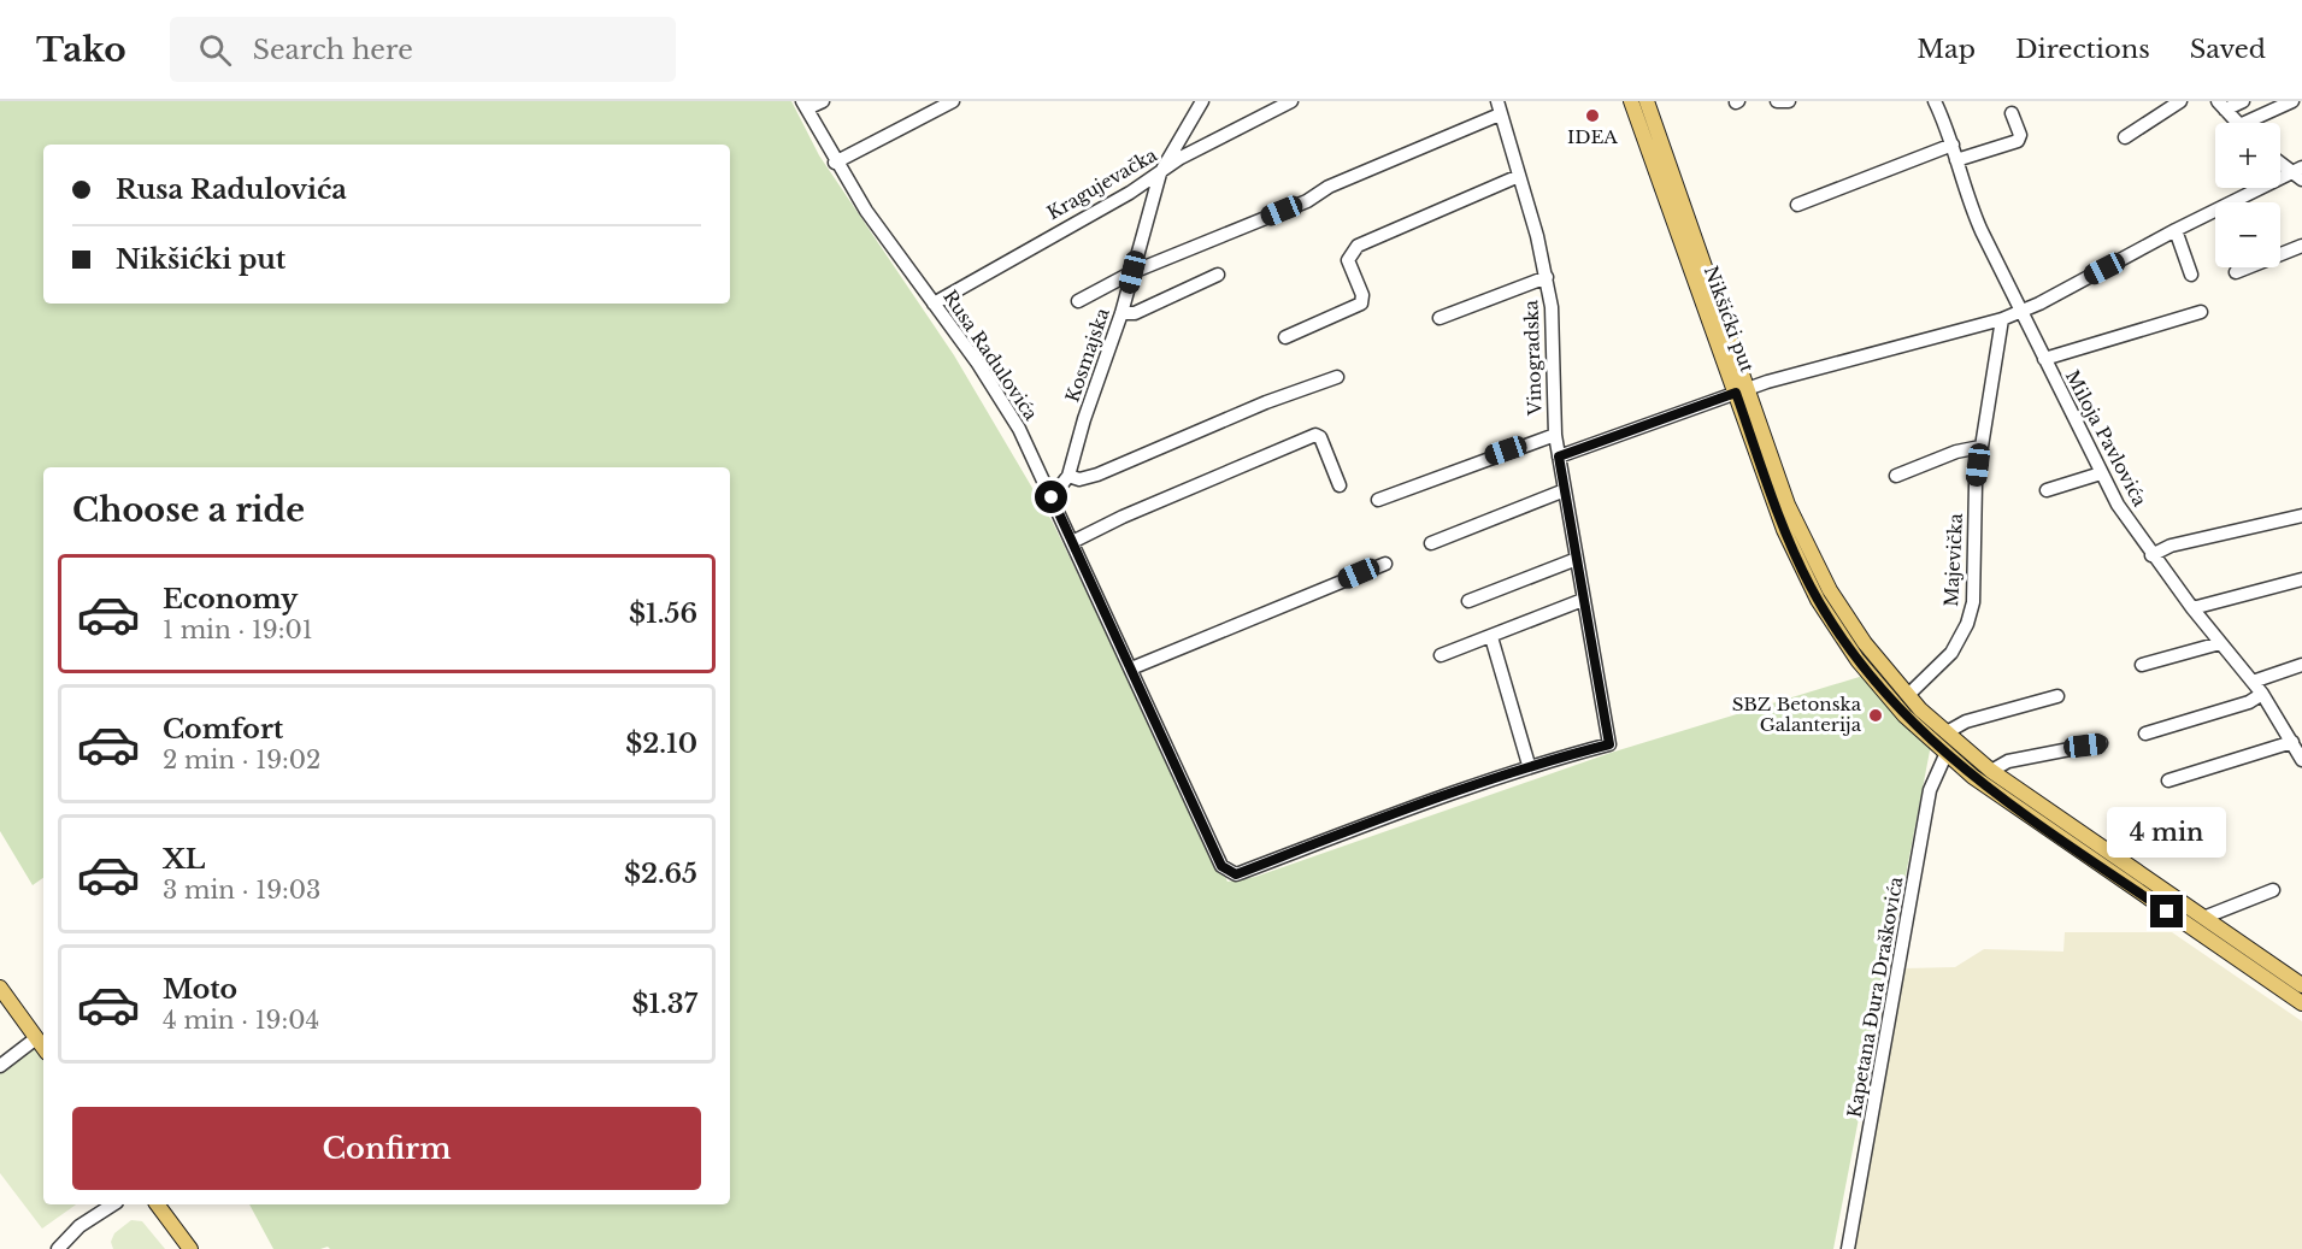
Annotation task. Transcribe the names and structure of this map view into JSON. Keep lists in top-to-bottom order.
{
  "streets": {
    "main road": ["Nikšićki put"],
    "street": [
      "Kragujevačka",
      "Rusa Radulovića",
      "Kosmajska",
      "Vinogradska",
      "Miloja Pavlovića",
      "Majevička",
      "Kapetana Đura Draškovića"
    ]
  },
  "crossings": [
    ["Kragujevačka", "Rusa Radulovića"],
    ["Kragujevačka", "Kosmajska"],
    ["Nikšićki put", "Kapetana Đura Draškovića"],
    ["Rusa Radulovića", "Kosmajska"],
    ["Rusa Radulovića", "Vinogradska"]
  ],
  "places": ["IDEA", "SBZ Betonska Galanterija"],
  "page": {
    "header": "Tako",
    "search": "Search here",
    "nav": ["Map", "Directions", "Saved"],
    "map_buttons": ["+", "−"],
    "banner": ["Rusa Radulovića", "Nikšićki put"],
    "heading": "Choose a ride",
    "list": [
      {
        "name": "Economy",
        "note": "1 min · 19:01",
        "value": "$1.56"
      },
      {
        "name": "Comfort",
        "note": "2 min · 19:02",
        "value": "$2.10"
      },
      {
        "name": "XL",
        "note": "3 min · 19:03",
        "value": "$2.65"
      },
      {
        "name": "Moto",
        "note": "4 min · 19:04",
        "value": "$1.37"
      }
    ],
    "bubble": "4 min",
    "buttons": "Confirm"
  }
}
